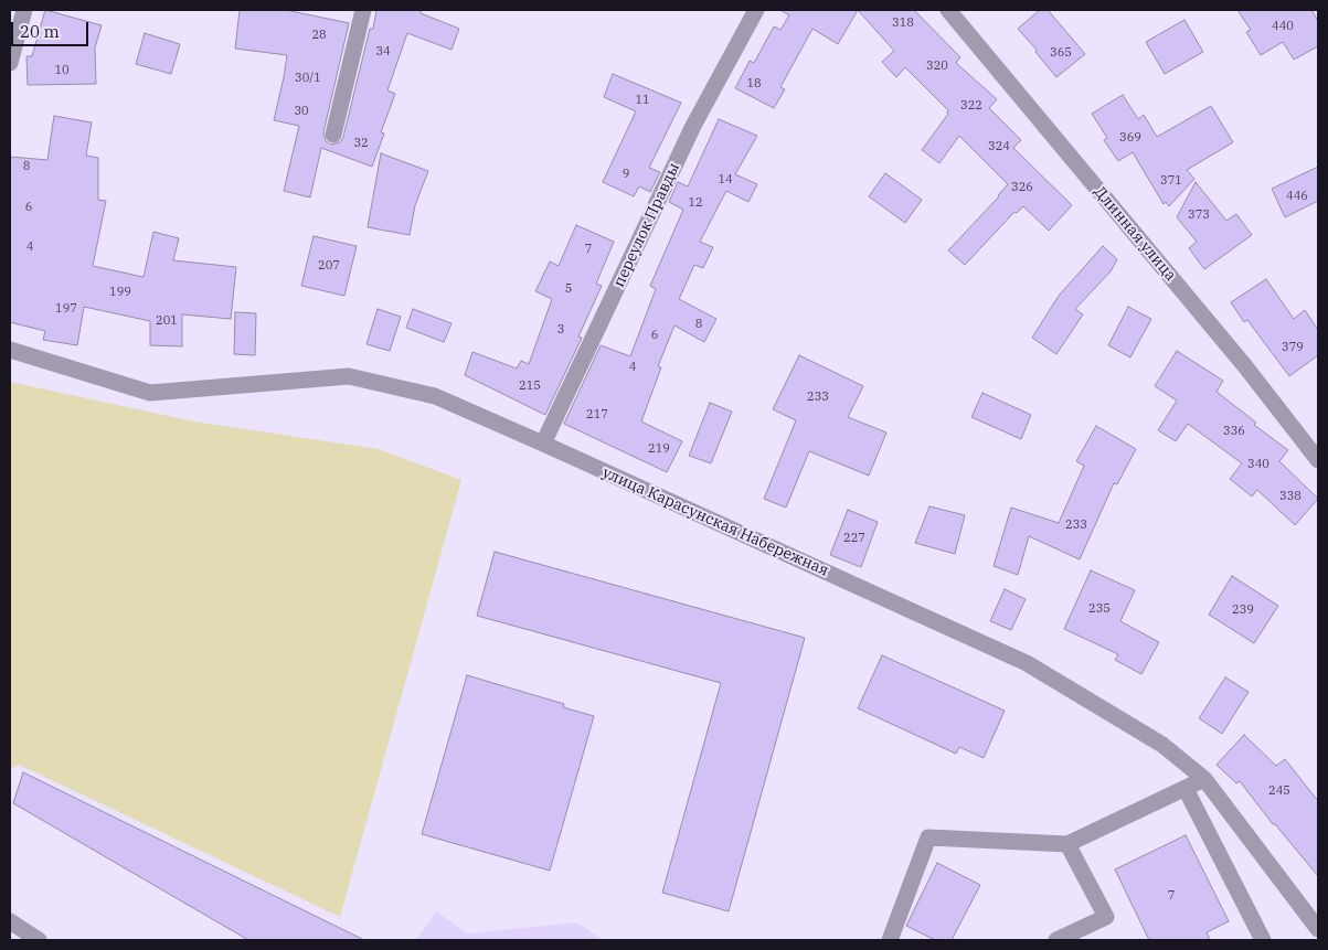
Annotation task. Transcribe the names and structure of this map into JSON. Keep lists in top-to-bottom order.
{
  "streets": {
    "street": ["переулок Правды", "Длинная улица", "улица Карасунская Набережная"]
  },
  "crossings": [
    ["переулок Правды", "улица Карасунская Набережная"]
  ],
  "house_numbers": [
    "318",
    "440",
    "28",
    "34",
    "365",
    "320",
    "10",
    "30/1",
    "18",
    "11",
    "322",
    "30",
    "369",
    "32",
    "324",
    "8",
    "9",
    "14",
    "371",
    "326",
    "446",
    "12",
    "6",
    "373",
    "4",
    "7",
    "207",
    "5",
    "199",
    "197",
    "201",
    "8",
    "3",
    "6",
    "379",
    "4",
    "215",
    "233",
    "217",
    "336",
    "219",
    "340",
    "338",
    "233",
    "227",
    "235",
    "239",
    "245",
    "7"
  ],
  "scale_bar": "20 m"
}
